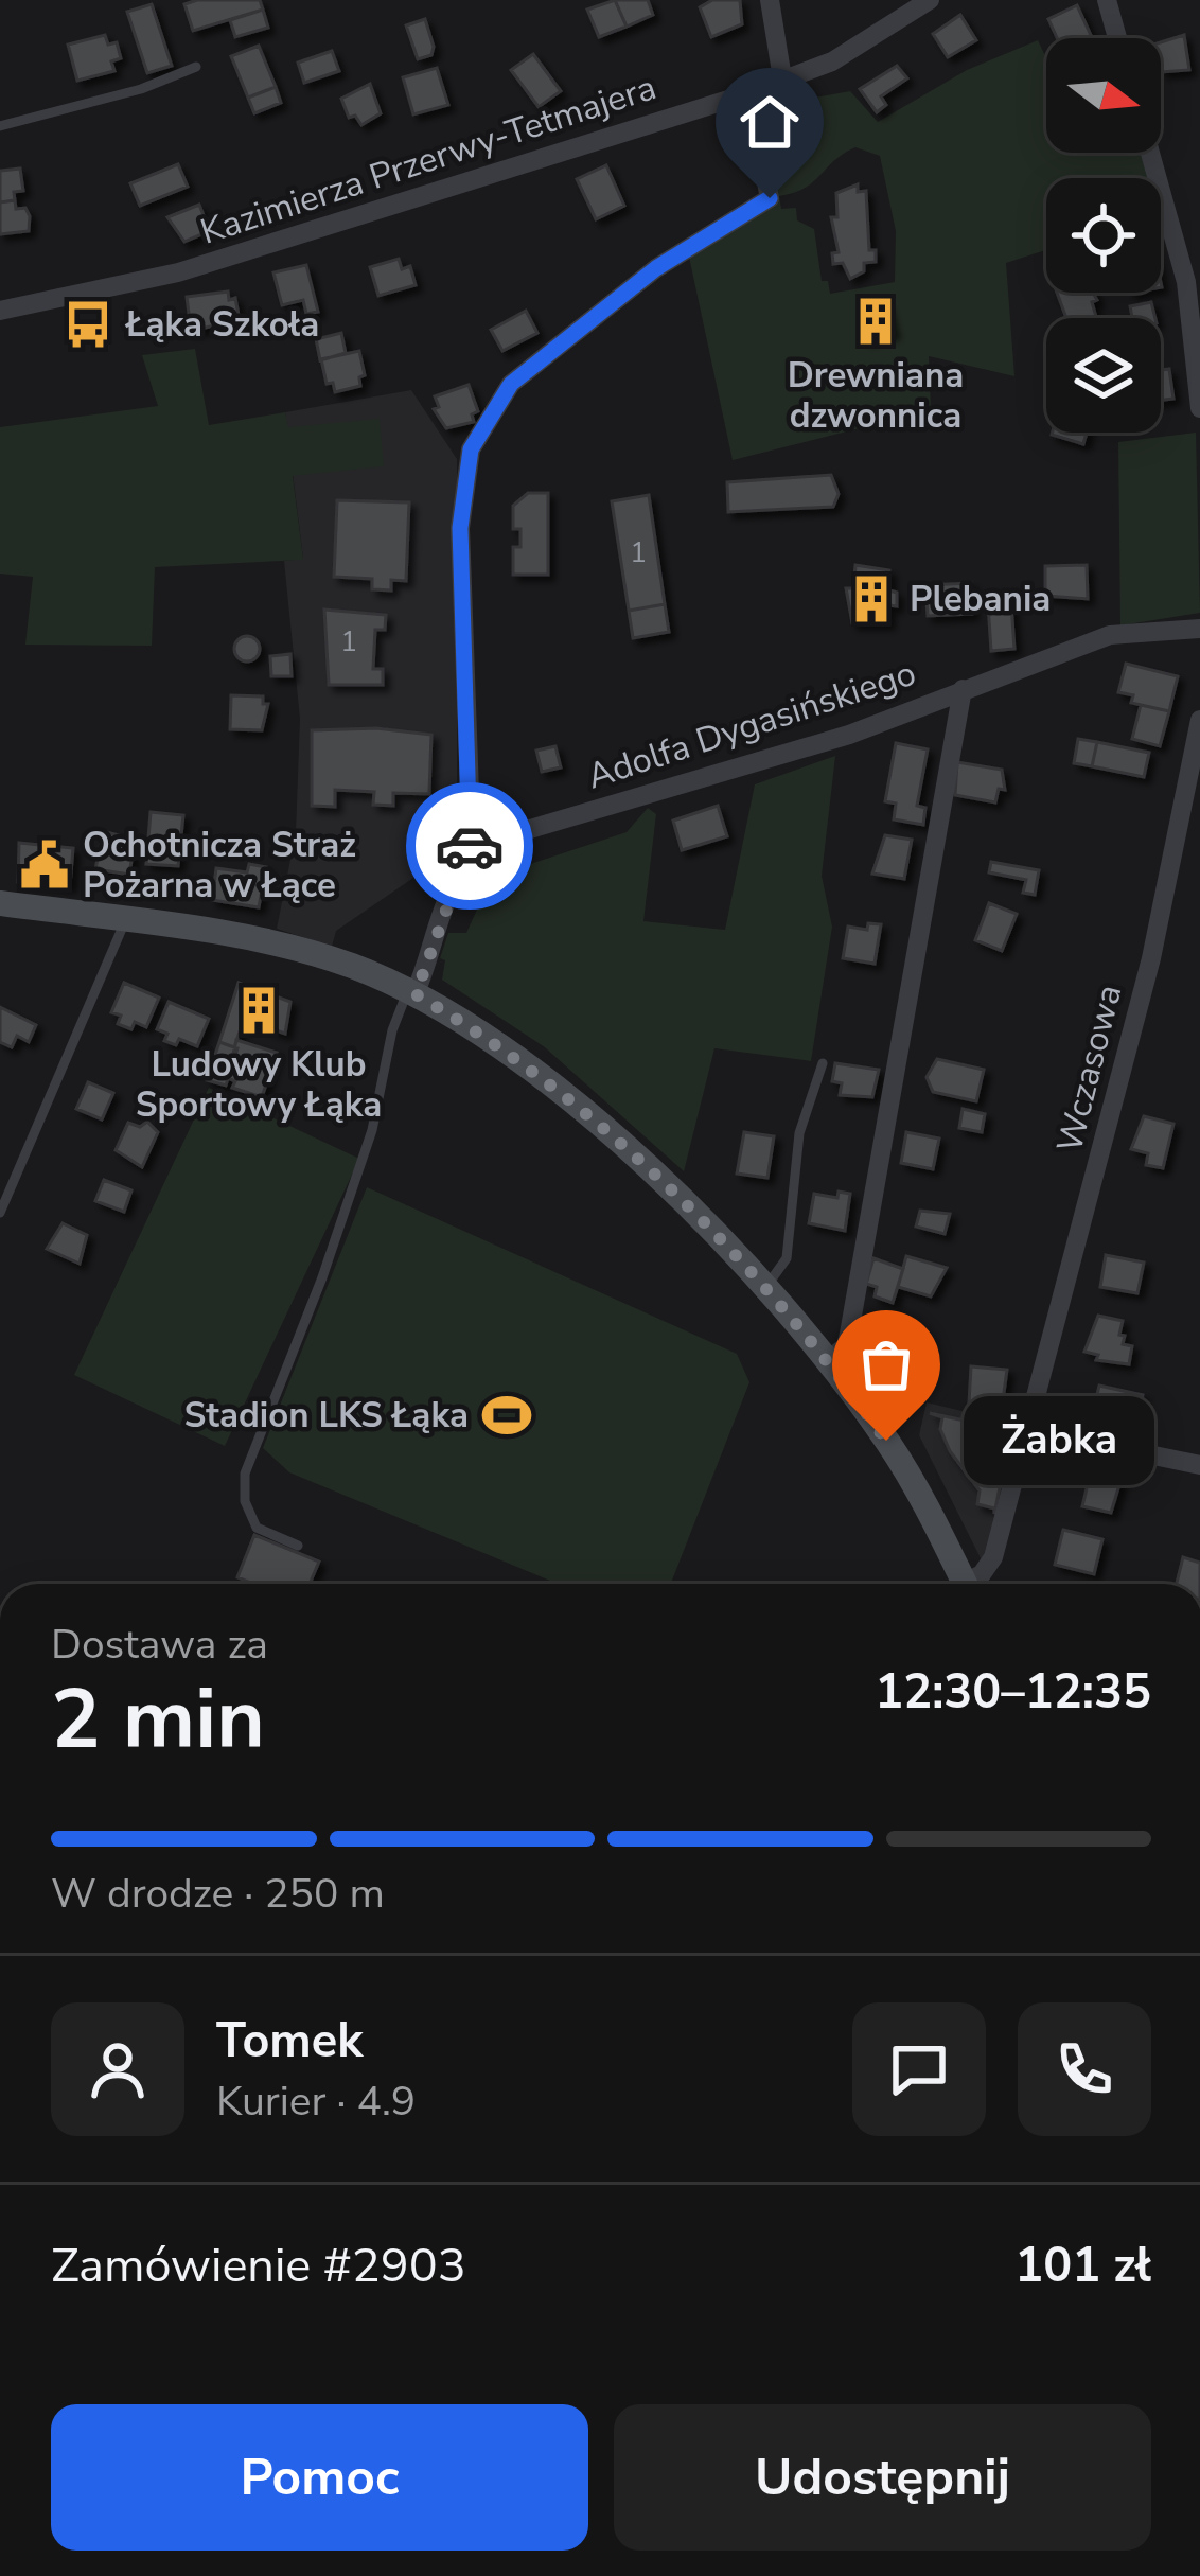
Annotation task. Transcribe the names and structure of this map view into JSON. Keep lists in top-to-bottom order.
{
  "streets": {
    "street": ["Kazimierza Przerwy-Tetmajera", "Adolfa Dygasińskiego", "Wczasowa"]
  },
  "places": {
    "building": ["Drewniana dzwonnica", "Plebania", "Ludowy Klub Sportowy Łąka"],
    "bus stop": ["Łąka Szkoła"],
    "public building": ["Ochotnicza Straż Pożarna w Łące"],
    "sports": ["Stadion LKS Łąka"],
    "other": ["Żabka"]
  },
  "house_numbers": ["1", "1"],
  "north": "right",
  "page": {
    "bubble": "Żabka",
    "heading": ["2 min", "Dostawa za", "12:30–12:35"],
    "panel": [
      "Tomek",
      "Kurier · 4.9",
      "Zamówienie #2903",
      "101 zł"
    ],
    "bar": "W drodze · 250 m",
    "buttons": ["Pomoc", "Udostępnij"]
  }
}
